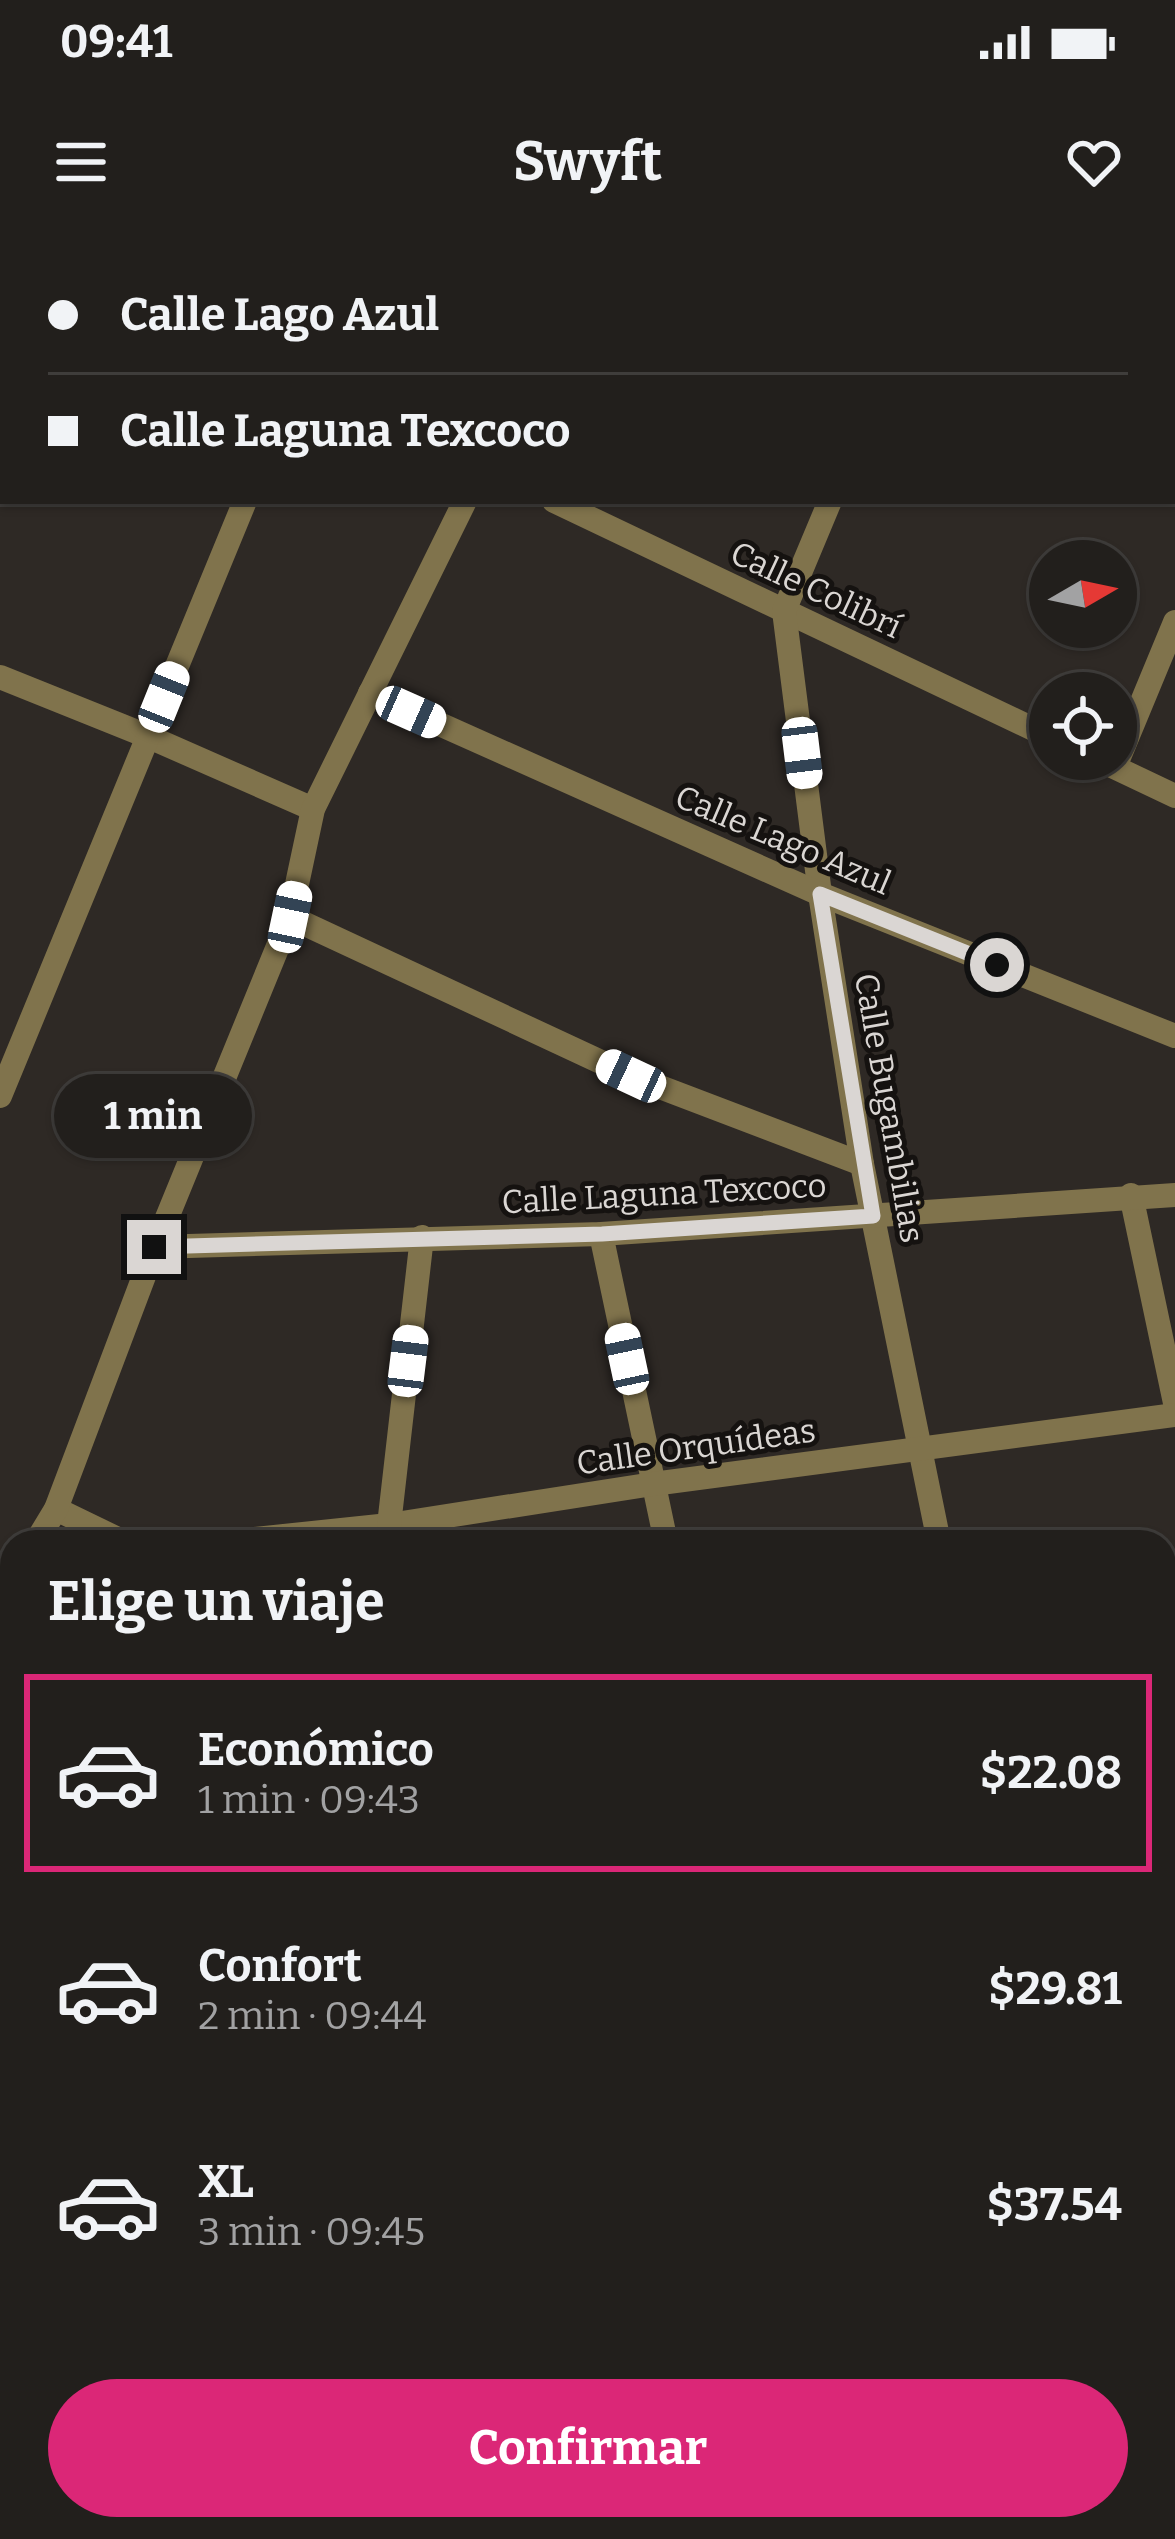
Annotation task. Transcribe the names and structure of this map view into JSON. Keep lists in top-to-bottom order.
{
  "streets": {
    "street": [
      "Calle Colibrí",
      "Calle Lago Azul",
      "Calle Bugambilias",
      "Calle Laguna Texcoco",
      "Calle Orquídeas"
    ]
  },
  "crossings": [
    ["Calle Colibrí", "Calle Bugambilias"],
    ["Calle Lago Azul", "Calle Bugambilias"],
    ["Calle Bugambilias", "Calle Laguna Texcoco"],
    ["Calle Bugambilias", "Calle Orquídeas"]
  ],
  "north": "right",
  "page": {
    "status": "09:41",
    "header": "Swyft",
    "banner": ["Calle Lago Azul", "Calle Laguna Texcoco"],
    "bubble": "1 min",
    "heading": "Elige un viaje",
    "list": [
      {
        "name": "Económico",
        "note": "1 min · 09:43",
        "value": "$22.08"
      },
      {
        "name": "Confort",
        "note": "2 min · 09:44",
        "value": "$29.81"
      },
      {
        "name": "XL",
        "note": "3 min · 09:45",
        "value": "$37.54"
      }
    ],
    "buttons": "Confirmar"
  }
}
